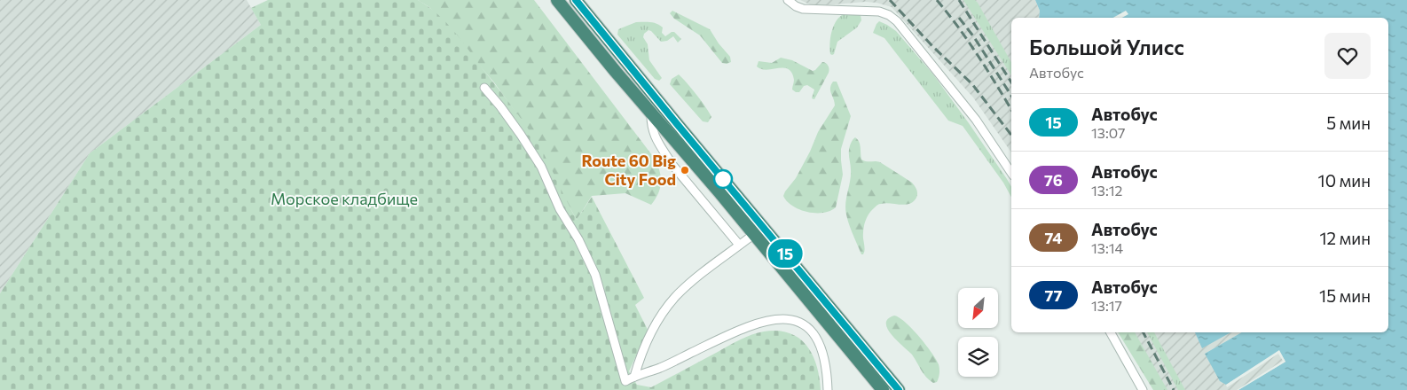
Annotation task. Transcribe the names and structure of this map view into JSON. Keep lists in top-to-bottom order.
{
  "parks": ["Морское кладбище"],
  "places": ["Route 60 Big City Food"],
  "lines": ["bus line 15"],
  "north": "bottom left",
  "page": {
    "on_map": "15",
    "heading": ["Большой Улисс", "Автобус"],
    "list": [
      {
        "mark": "15",
        "name": "Автобус",
        "note": "13:07",
        "value": "5 мин"
      },
      {
        "mark": "76",
        "name": "Автобус",
        "note": "13:12",
        "value": "10 мин"
      },
      {
        "mark": "74",
        "name": "Автобус",
        "note": "13:14",
        "value": "12 мин"
      },
      {
        "mark": "77",
        "name": "Автобус",
        "note": "13:17",
        "value": "15 мин"
      }
    ]
  }
}
